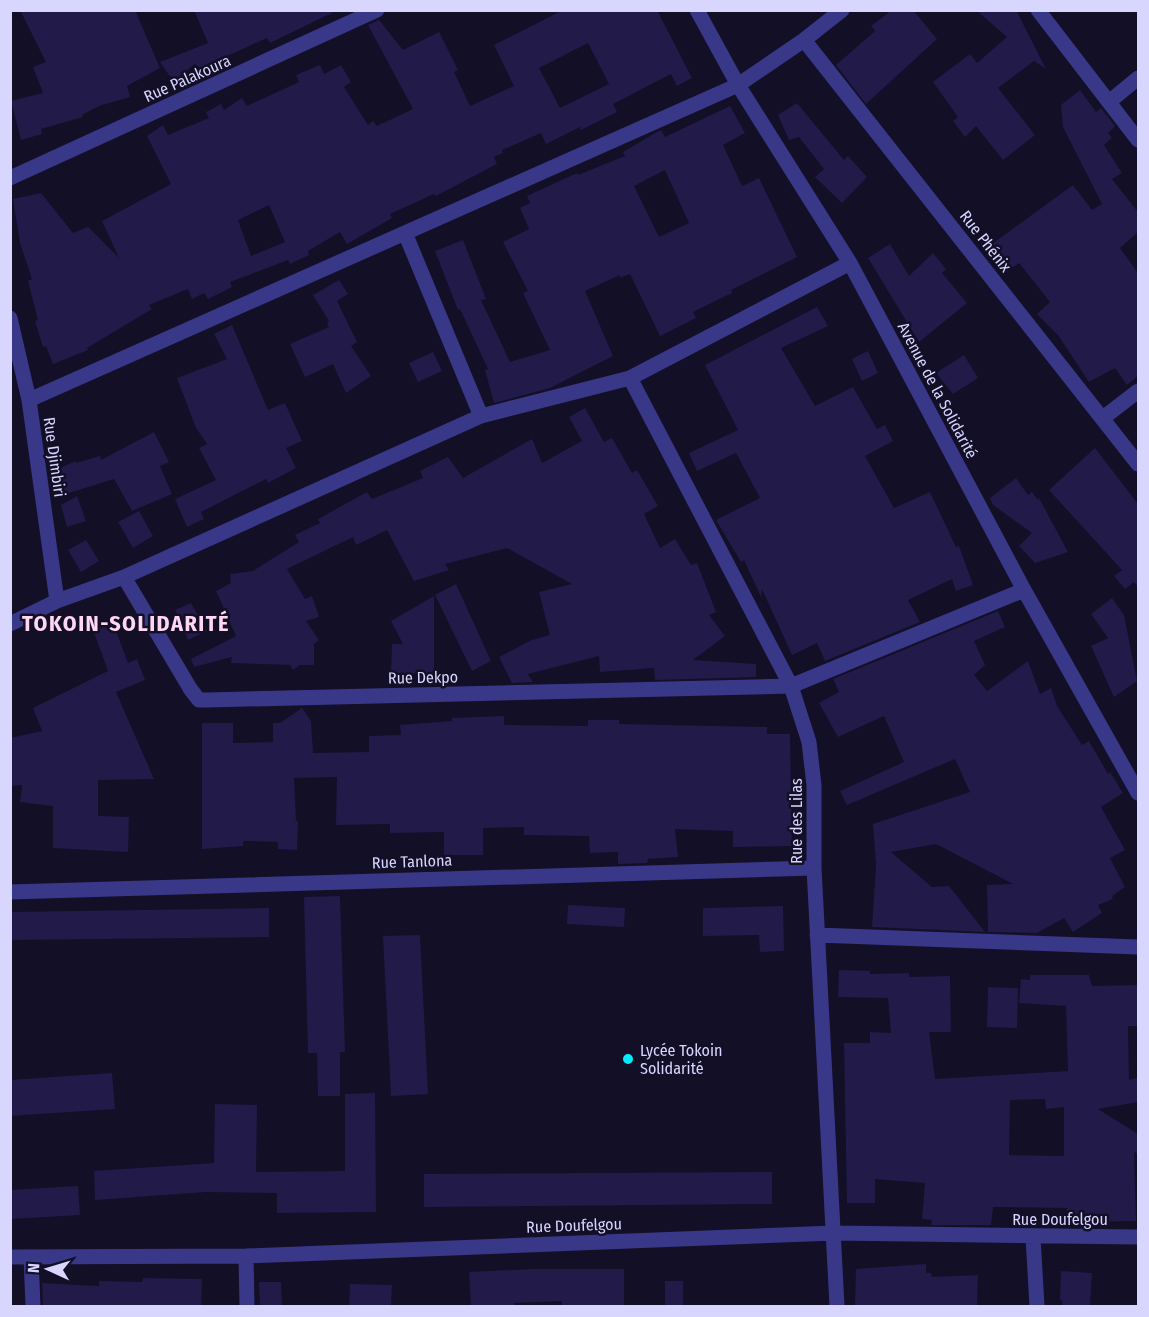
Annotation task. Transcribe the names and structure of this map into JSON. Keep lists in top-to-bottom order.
{
  "streets": {
    "street": [
      "Rue Palakoura",
      "Rue Phénix",
      "Avenue de la Solidarité",
      "Rue Djimbiri",
      "Rue Dekpo",
      "Rue des Lilas",
      "Rue Tanlona",
      "Rue Doufelgou"
    ]
  },
  "crossings": [
    ["Rue Dekpo", "Rue des Lilas"],
    ["Rue des Lilas", "Rue Tanlona"],
    ["Rue des Lilas", "Rue Doufelgou"]
  ],
  "districts": ["TOKOIN-SOLIDARITÉ"],
  "places": ["Lycée Tokoin Solidarité"],
  "north": "left"
}
